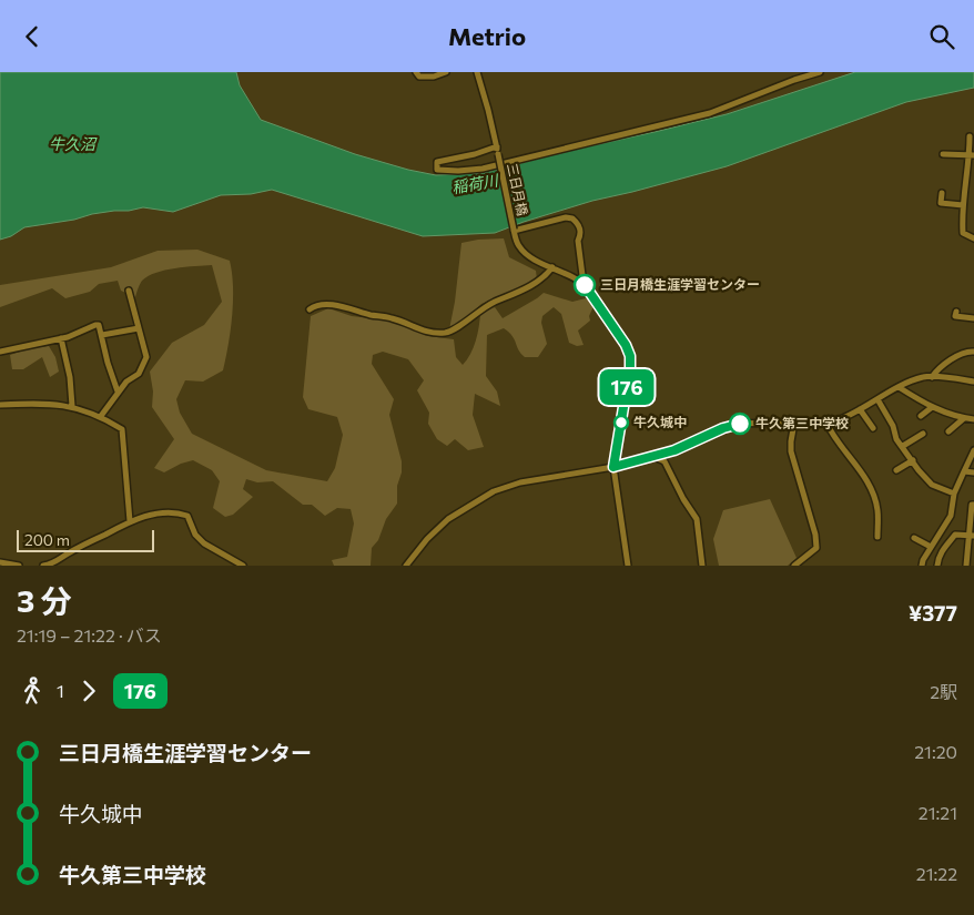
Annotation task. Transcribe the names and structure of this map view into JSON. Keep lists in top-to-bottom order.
{
  "streets": {
    "street": ["三日月橋"]
  },
  "water": ["牛久沼", "稲荷川"],
  "places": ["三日月橋生涯学習センター", "牛久城中", "牛久第三中学校"],
  "lines": ["bus line 176"],
  "scale_bar": "200 m",
  "page": {
    "header": "Metrio",
    "on_map": "176",
    "scale": "200 m",
    "heading": ["3 分", "21:19 – 21:22 · バス", "¥377"],
    "legs": ["1", "176", "2駅"],
    "list": [
      {
        "name": "三日月橋生涯学習センター",
        "value": "21:20"
      },
      {
        "name": "牛久城中",
        "value": "21:21"
      },
      {
        "name": "牛久第三中学校",
        "value": "21:22"
      }
    ]
  }
}
